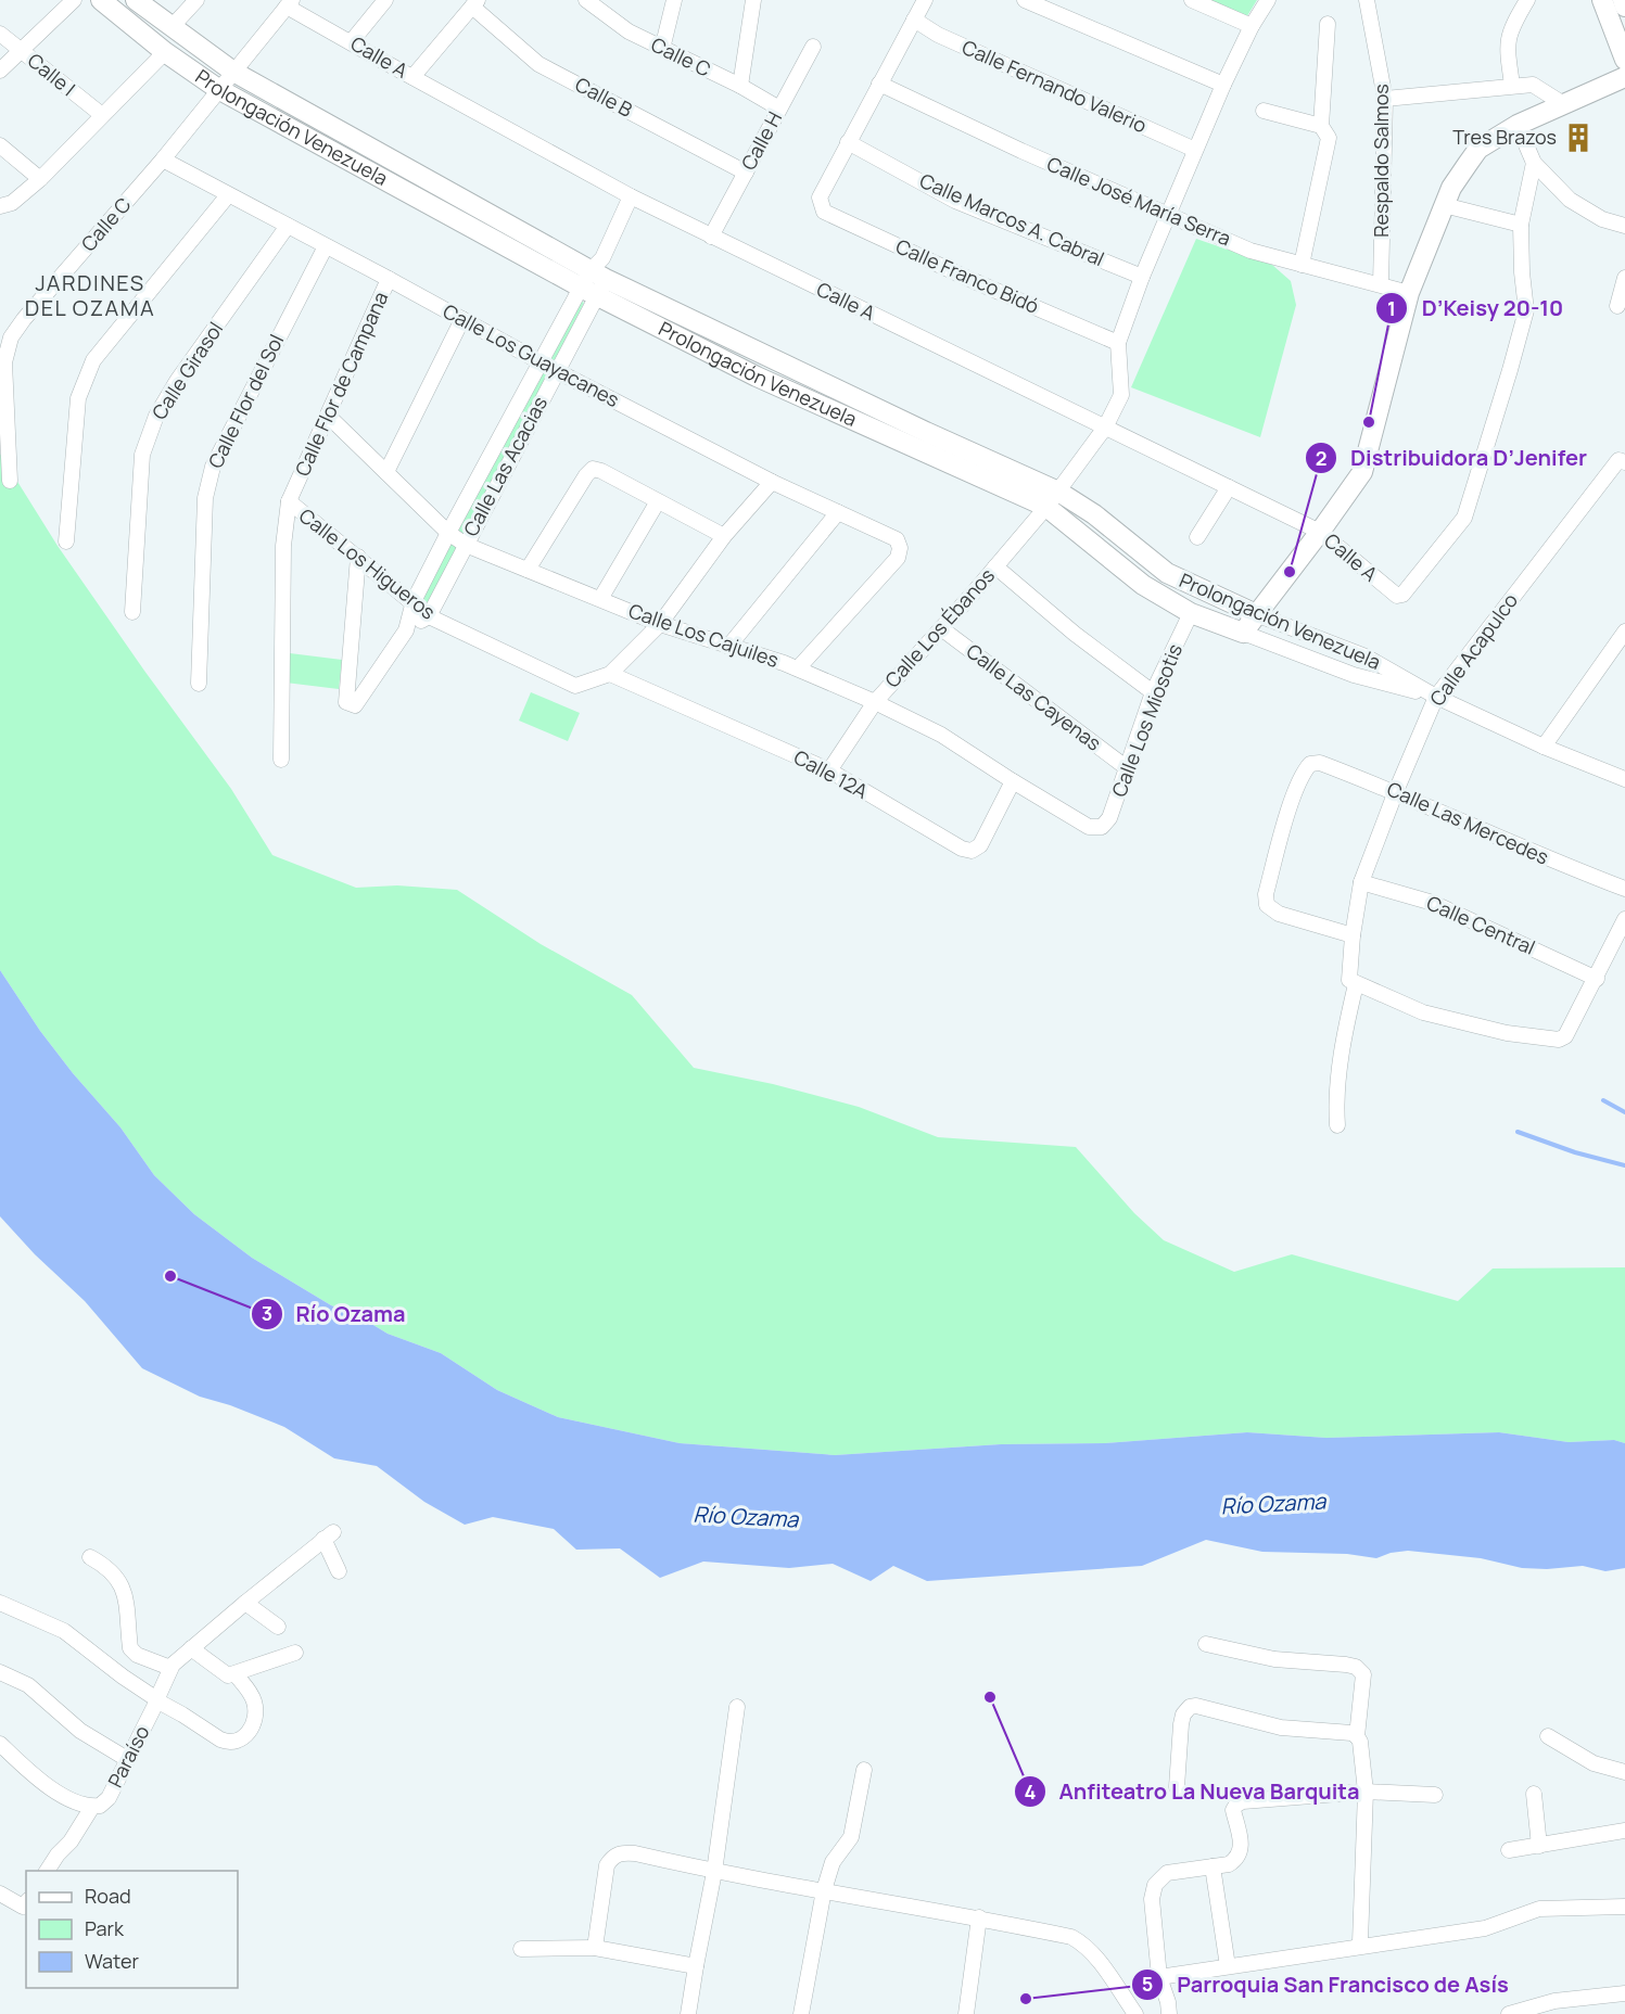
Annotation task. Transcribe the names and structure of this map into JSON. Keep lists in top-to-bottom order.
{
  "streets": {
    "street": [
      "Calle A",
      "Calle C",
      "Calle I",
      "Calle Fernando Valerio",
      "Calle B",
      "Prolongación Venezuela",
      "Calle H",
      "Respaldo Salmos",
      "Calle José María Serra",
      "Calle Marcos A. Cabral",
      "Calle Franco Bidó",
      "Calle Los Guayacanes",
      "Calle Girasol",
      "Calle Flor de Campana",
      "Calle Flor del Sol",
      "Calle Las Acacias",
      "Calle Los Higueros",
      "Calle Los Ébanos",
      "Calle Los Cajuiles",
      "Calle Acapulco",
      "Calle Las Cayenas",
      "Calle Los Miosotis",
      "Calle 12A",
      "Calle Las Mercedes",
      "Calle Central",
      "Paraíso"
    ]
  },
  "crossings": [
    ["Calle A", "Calle C"],
    ["Calle A", "Calle H"],
    ["Calle A", "Calle Las Acacias"],
    ["Calle A", "Calle Los Ébanos"],
    ["Calle C", "Prolongación Venezuela"],
    ["Calle C", "Calle H"],
    ["Calle C", "Calle Los Guayacanes"],
    ["Calle B", "Calle H"],
    ["Prolongación Venezuela", "Calle Las Acacias"],
    ["Prolongación Venezuela", "Calle Los Ébanos"],
    ["Prolongación Venezuela", "Calle Acapulco"],
    ["Prolongación Venezuela", "Calle Los Miosotis"],
    ["Respaldo Salmos", "Calle José María Serra"],
    ["Calle Marcos A. Cabral", "Calle Franco Bidó"],
    ["Calle Franco Bidó", "Calle Los Ébanos"],
    ["Calle Los Guayacanes", "Calle Girasol"],
    ["Calle Los Guayacanes", "Calle Flor de Campana"],
    ["Calle Los Guayacanes", "Calle Flor del Sol"],
    ["Calle Los Guayacanes", "Calle Las Acacias"],
    ["Calle Los Guayacanes", "Calle Los Higueros"],
    ["Calle Los Guayacanes", "Calle Los Cajuiles"],
    ["Calle Flor de Campana", "Calle Los Higueros"],
    ["Calle Flor de Campana", "Calle Los Cajuiles"],
    ["Calle Las Acacias", "Calle Los Higueros"],
    ["Calle Las Acacias", "Calle Los Cajuiles"],
    ["Calle Los Higueros", "Calle Los Cajuiles"],
    ["Calle Los Higueros", "Calle 12A"],
    ["Calle Los Ébanos", "Calle Los Cajuiles"],
    ["Calle Los Ébanos", "Calle Las Cayenas"],
    ["Calle Los Ébanos", "Calle 12A"],
    ["Calle Los Cajuiles", "Calle Los Miosotis"],
    ["Calle Los Cajuiles", "Calle 12A"],
    ["Calle Acapulco", "Calle Las Mercedes"],
    ["Calle Acapulco", "Calle Central"],
    ["Calle Las Cayenas", "Calle Los Miosotis"]
  ],
  "districts": ["JARDINES DEL OZAMA"],
  "water": ["Río Ozama"],
  "places": {
    "building": ["Tres Brazos"],
    "other": [
      "D’Keisy 20-10",
      "Distribuidora D’Jenifer",
      "Río Ozama",
      "Anfiteatro La Nueva Barquita",
      "Parroquia San Francisco de Asís"
    ]
  },
  "legend": ["Road", "Park", "Water"]
}
